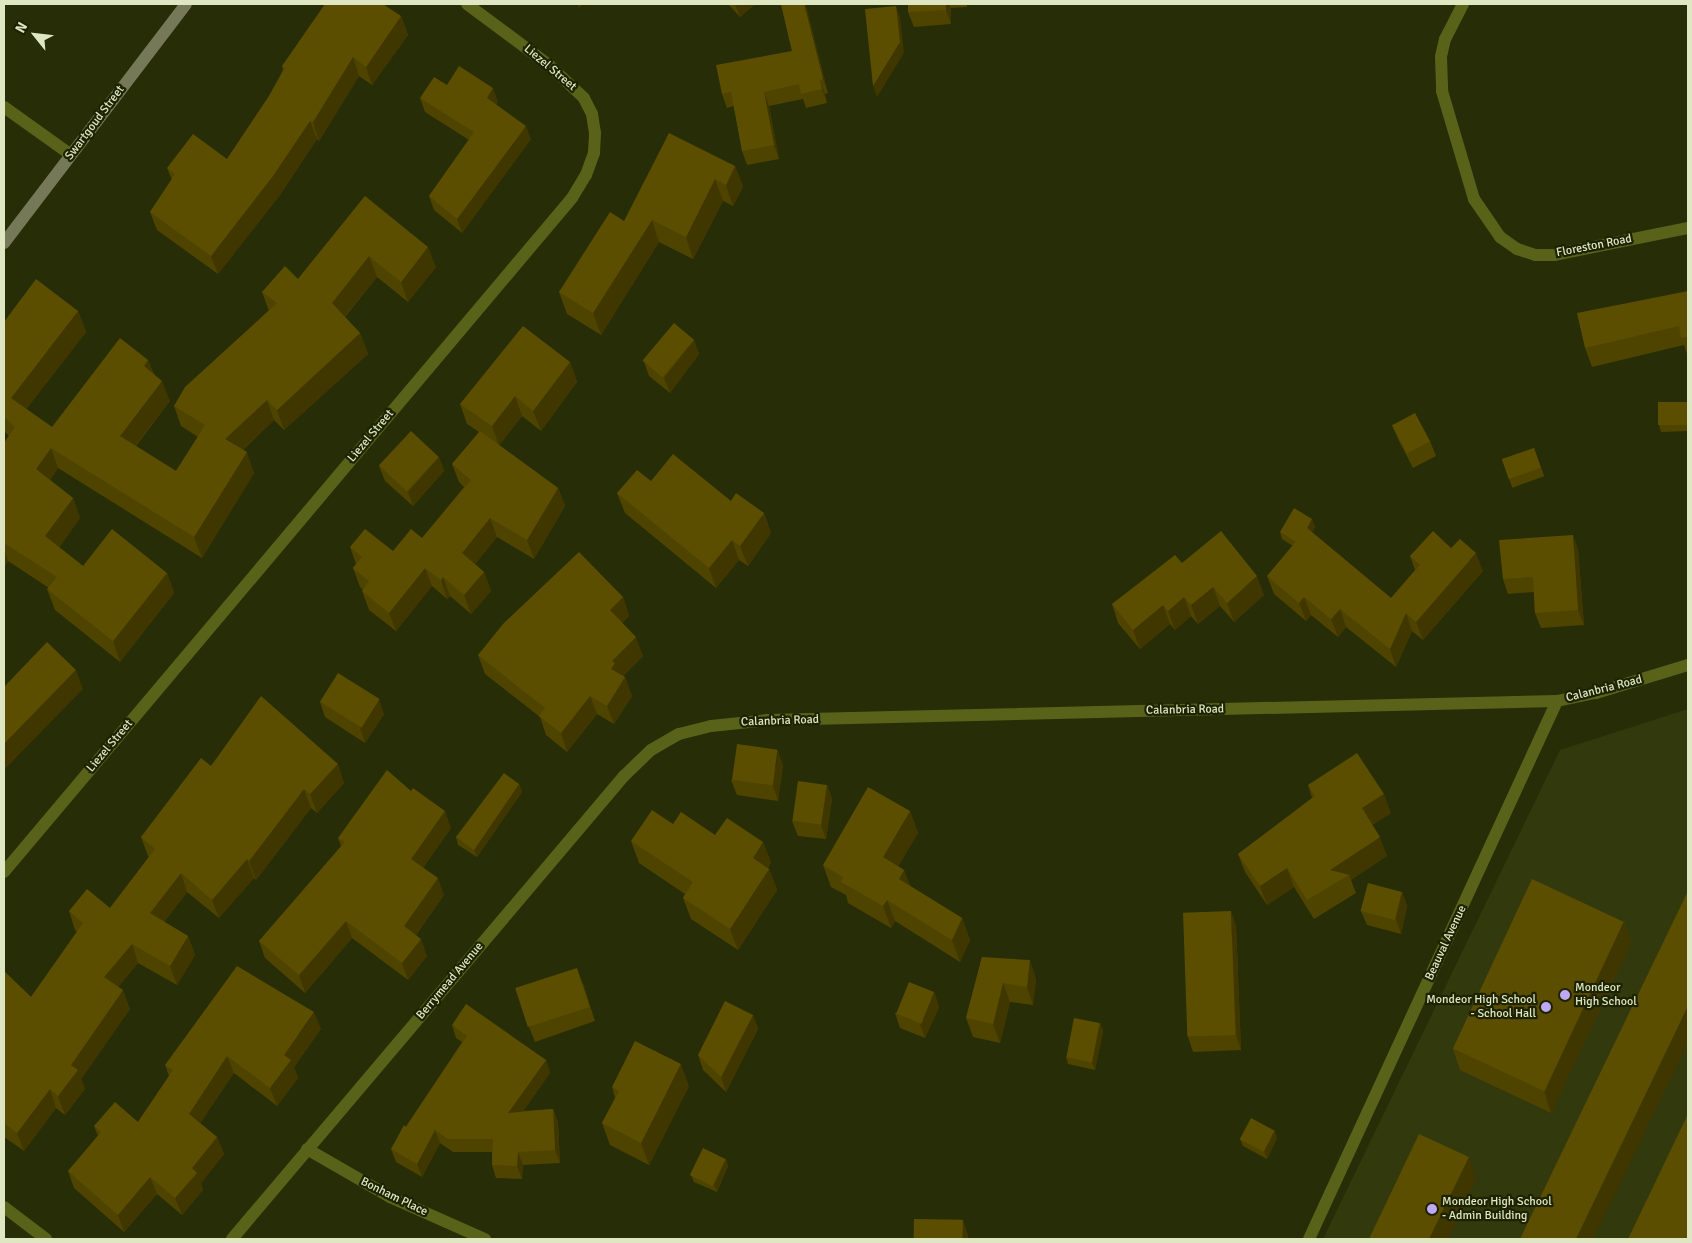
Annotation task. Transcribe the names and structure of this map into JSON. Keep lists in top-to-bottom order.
{
  "streets": {
    "street": [
      "Liezel Street",
      "Swartgoud Street",
      "Floreston Road",
      "Calanbria Road",
      "Beauval Avenue",
      "Berrymead Avenue",
      "Bonham Place"
    ]
  },
  "crossings": [
    ["Calanbria Road", "Beauval Avenue"],
    ["Calanbria Road", "Berrymead Avenue"],
    ["Berrymead Avenue", "Bonham Place"]
  ],
  "places": ["Mondeor High School", "Mondeor High School - School Hall", "Mondeor High School - Admin Building"],
  "north": "top left"
}
